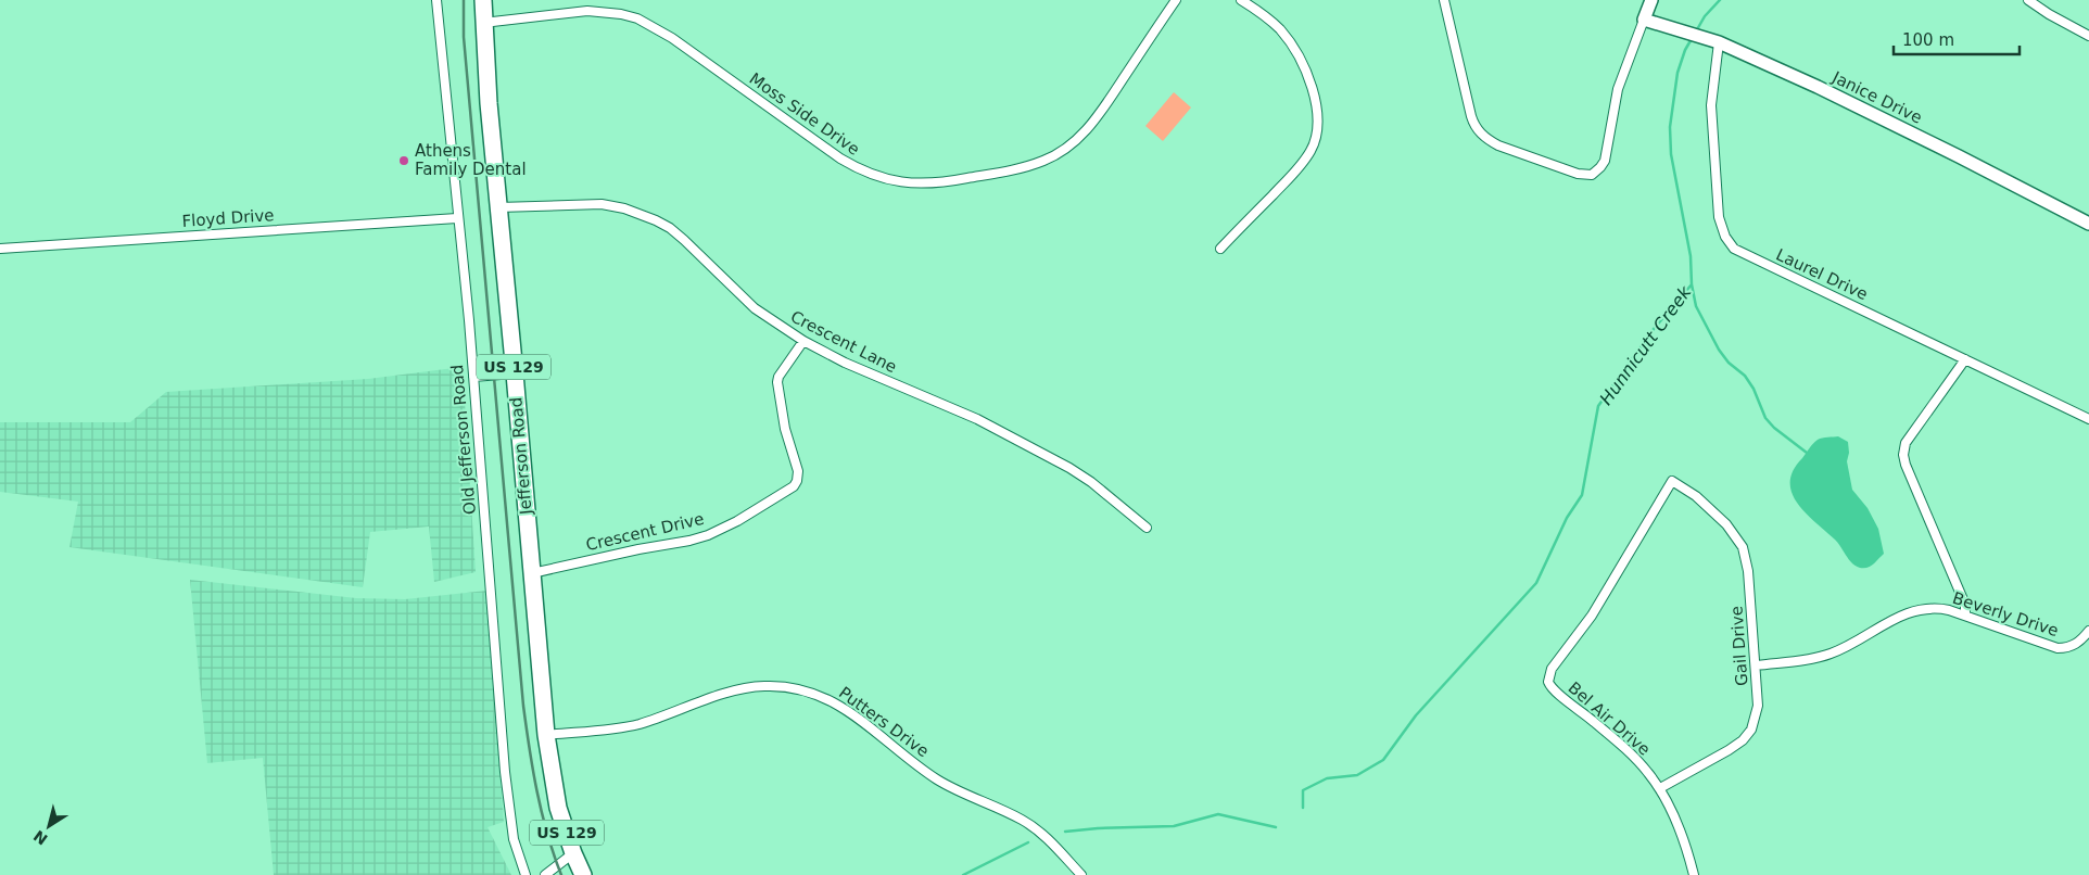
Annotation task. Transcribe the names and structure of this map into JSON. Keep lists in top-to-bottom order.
{
  "streets": {
    "highway": ["US 129", "Jefferson Road"],
    "street": [
      "Janice Drive",
      "Moss Side Drive",
      "Floyd Drive",
      "Laurel Drive",
      "Crescent Lane",
      "Old Jefferson Road",
      "Crescent Drive",
      "Beverly Drive",
      "Gail Drive",
      "Bel Air Drive",
      "Putters Drive"
    ]
  },
  "crossings": [
    ["Janice Drive", "Laurel Drive"],
    ["Moss Side Drive", "Jefferson Road"],
    ["Floyd Drive", "Old Jefferson Road"],
    ["Crescent Lane", "Jefferson Road"],
    ["Crescent Lane", "Crescent Drive"],
    ["Jefferson Road", "Crescent Drive"],
    ["Jefferson Road", "Putters Drive"],
    ["Beverly Drive", "Gail Drive"],
    ["Gail Drive", "Bel Air Drive"]
  ],
  "water": ["Hunnicutt Creek"],
  "places": ["Athens Family Dental"],
  "scale_bar": "100 m",
  "north": "bottom left"
}
